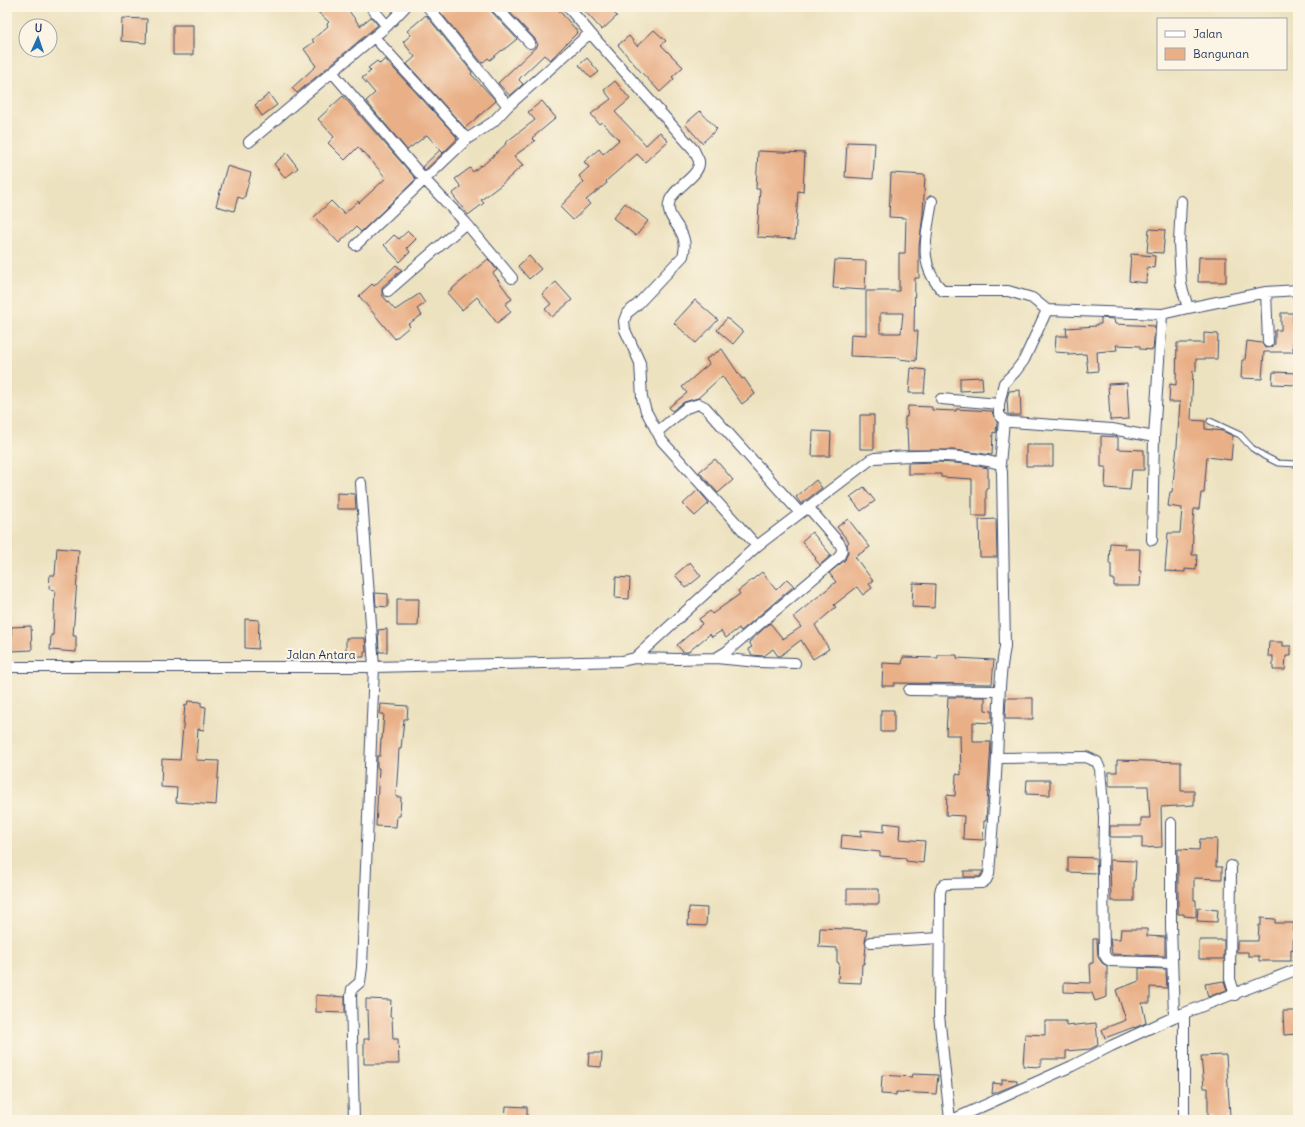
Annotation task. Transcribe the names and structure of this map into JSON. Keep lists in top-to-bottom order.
{
  "streets": {
    "street": ["Jalan Antara"]
  },
  "legend": ["Jalan", "Bangunan"],
  "north": "top"
}
